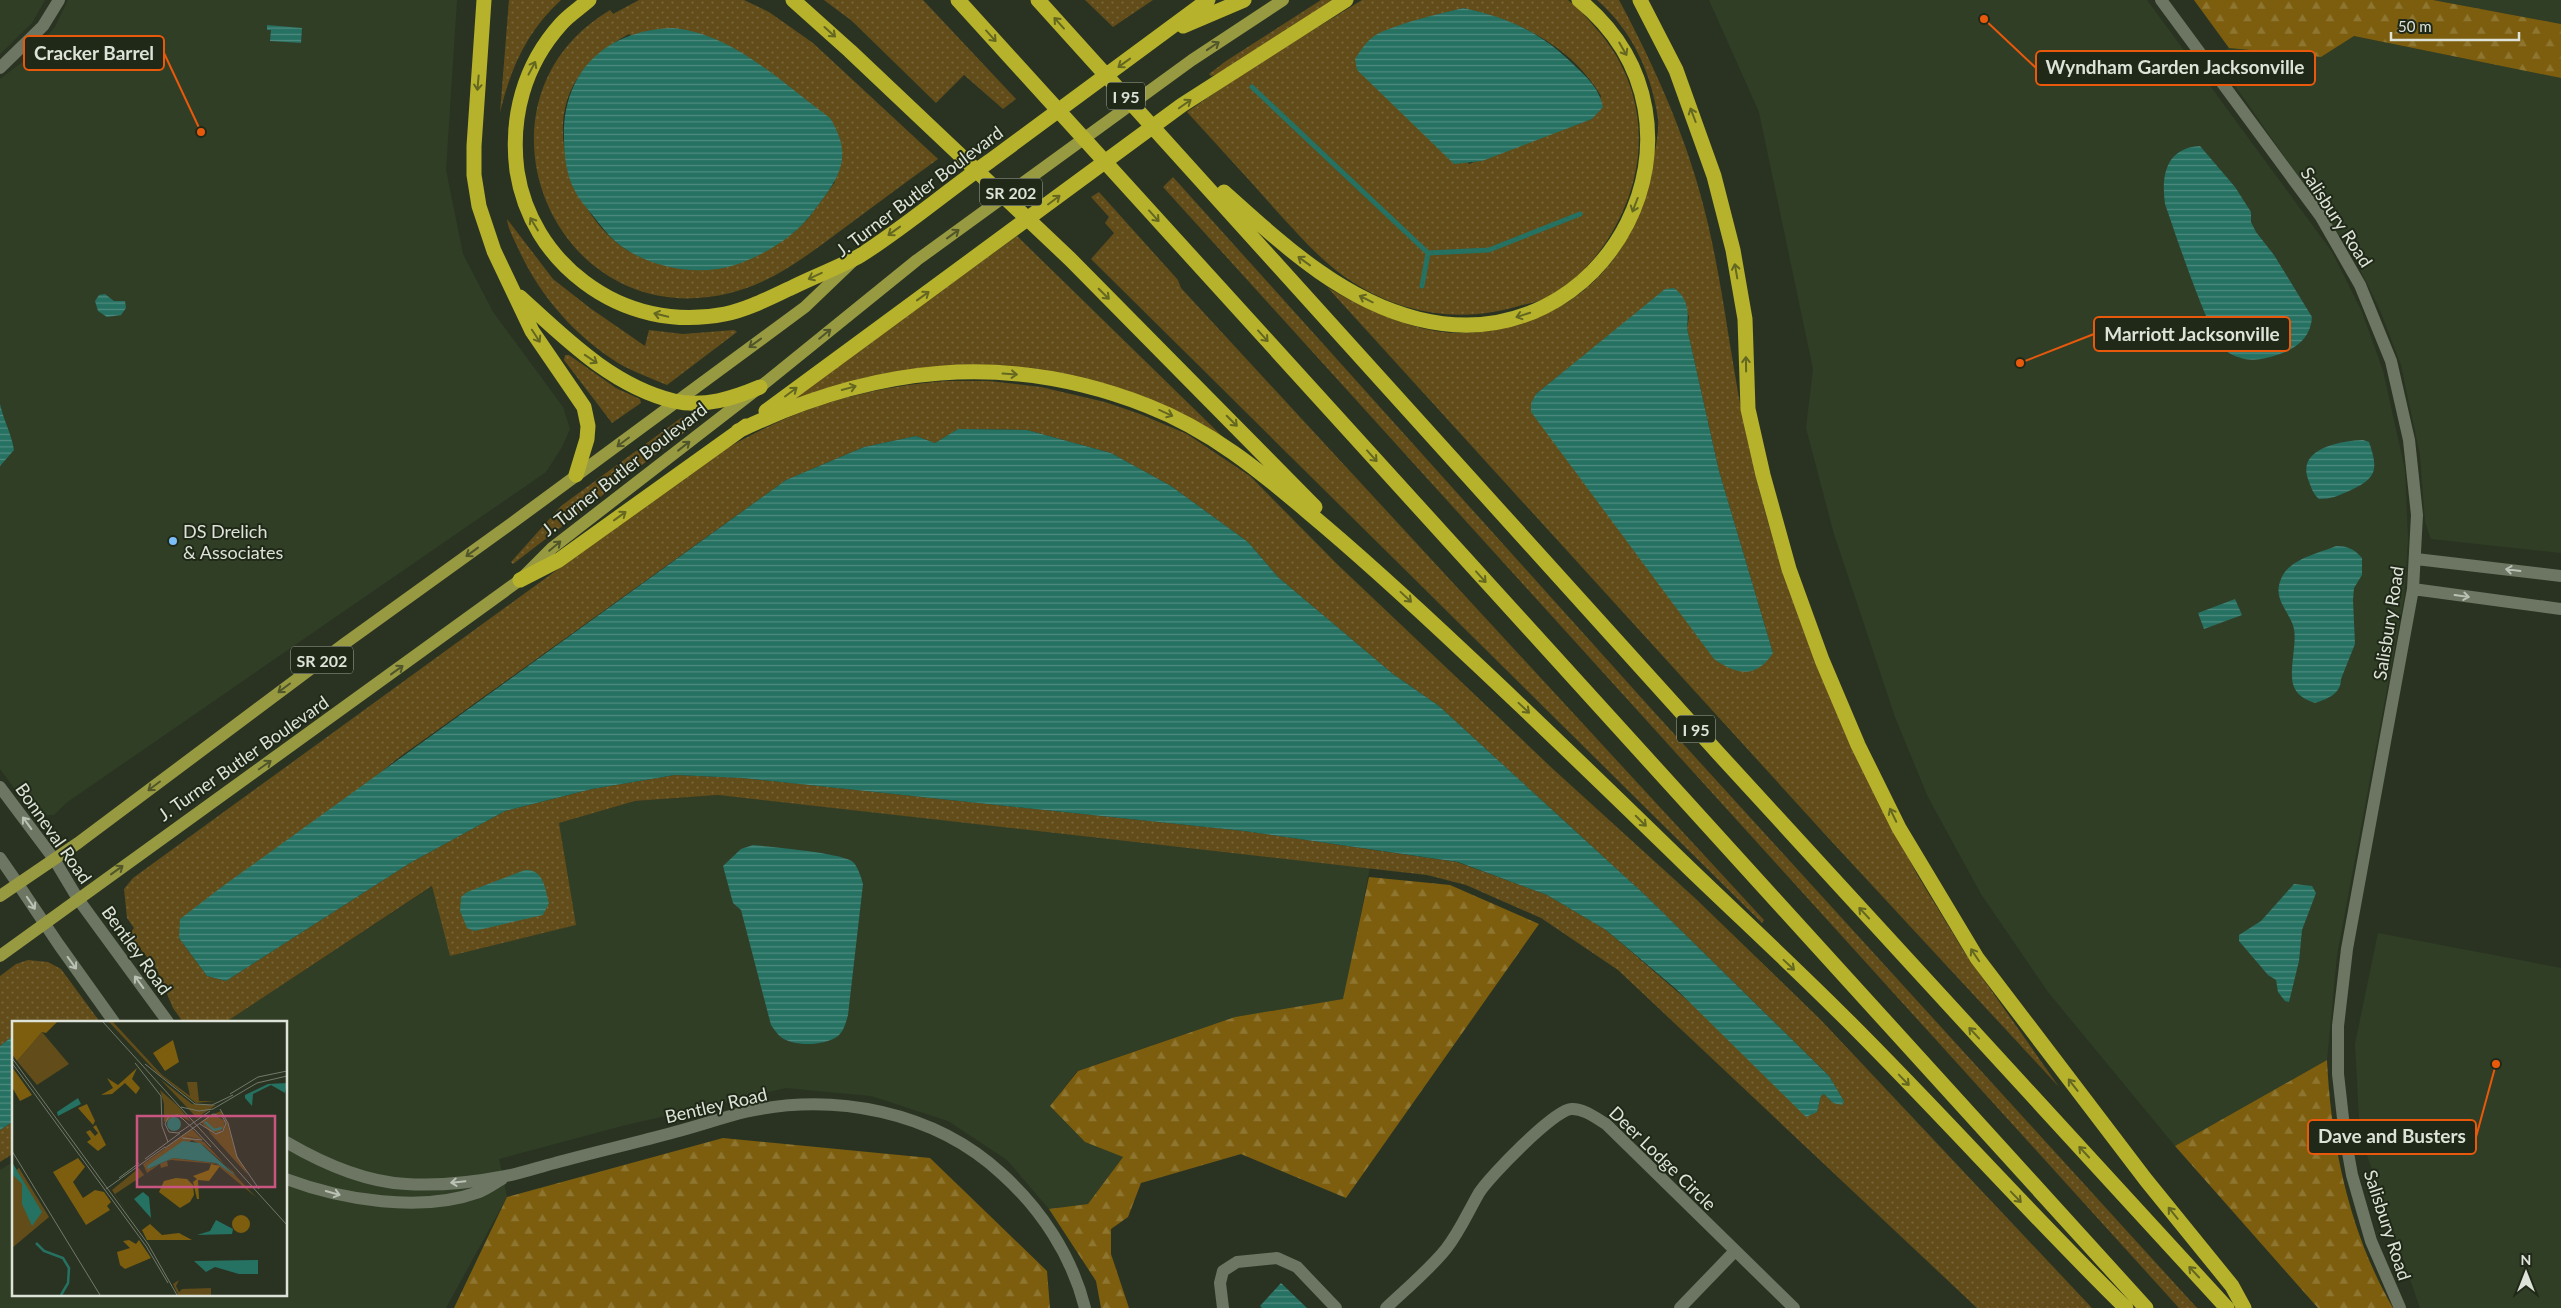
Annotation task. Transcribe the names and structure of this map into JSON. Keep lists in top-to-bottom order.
{
  "streets": {
    "highway": ["I 95", "J. Turner Butler Boulevard", "SR 202"],
    "street": [
      "Salisbury Road",
      "Bonneval Road",
      "Bentley Road",
      "Deer Lodge Circle"
    ]
  },
  "crossings": [
    ["J. Turner Butler Boulevard", "SR 202"],
    ["J. Turner Butler Boulevard", "Bonneval Road"],
    ["J. Turner Butler Boulevard", "Bentley Road"],
    ["Bonneval Road", "Bentley Road"]
  ],
  "places": [
    "Wyndham Garden Jacksonville",
    "Cracker Barrel",
    "Marriott Jacksonville",
    "DS Drelich & Associates",
    "Dave and Busters"
  ],
  "scale_bar": "50 m",
  "north": "top"
}
